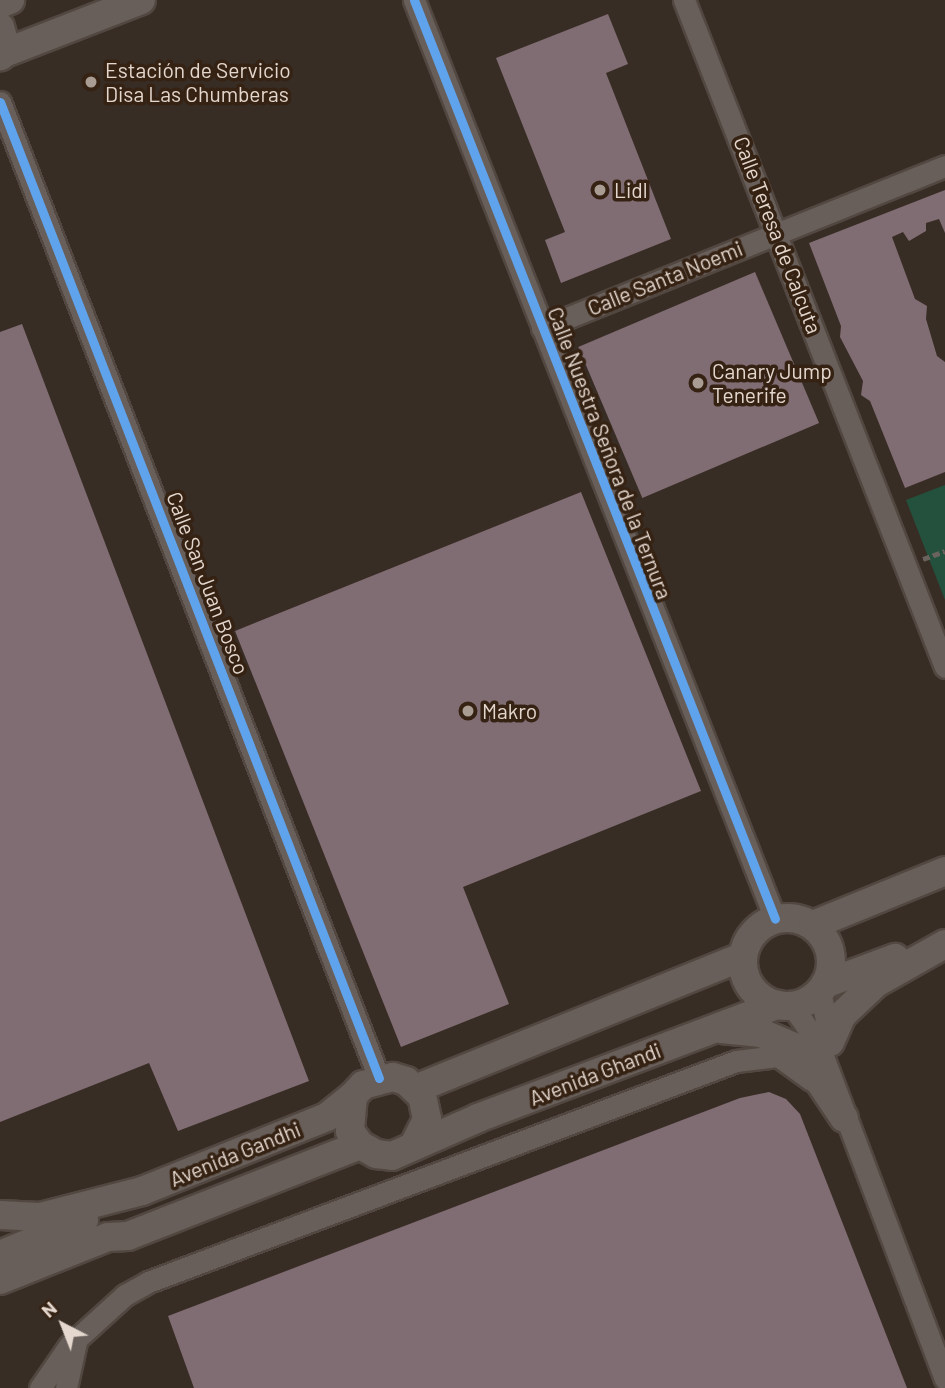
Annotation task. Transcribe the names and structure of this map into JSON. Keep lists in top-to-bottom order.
{
  "streets": {
    "street": [
      "Calle Teresa de Calcuta",
      "Calle Santa Noemi",
      "Calle Nuestra Señora de la Ternura",
      "Calle San Juan Bosco",
      "Avenida Ghandi",
      "Avenida Gandhi"
    ]
  },
  "crossings": [
    ["Calle Teresa de Calcuta", "Calle Santa Noemi"],
    ["Calle Santa Noemi", "Calle Nuestra Señora de la Ternura"],
    ["Calle Nuestra Señora de la Ternura", "Avenida Ghandi"],
    ["Calle San Juan Bosco", "Avenida Ghandi"],
    ["Calle San Juan Bosco", "Avenida Gandhi"],
    ["Avenida Ghandi", "Avenida Gandhi"]
  ],
  "places": [
    "Estación de Servicio Disa Las Chumberas",
    "Lidl",
    "Canary Jump Tenerife",
    "Makro"
  ],
  "north": "top left"
}
